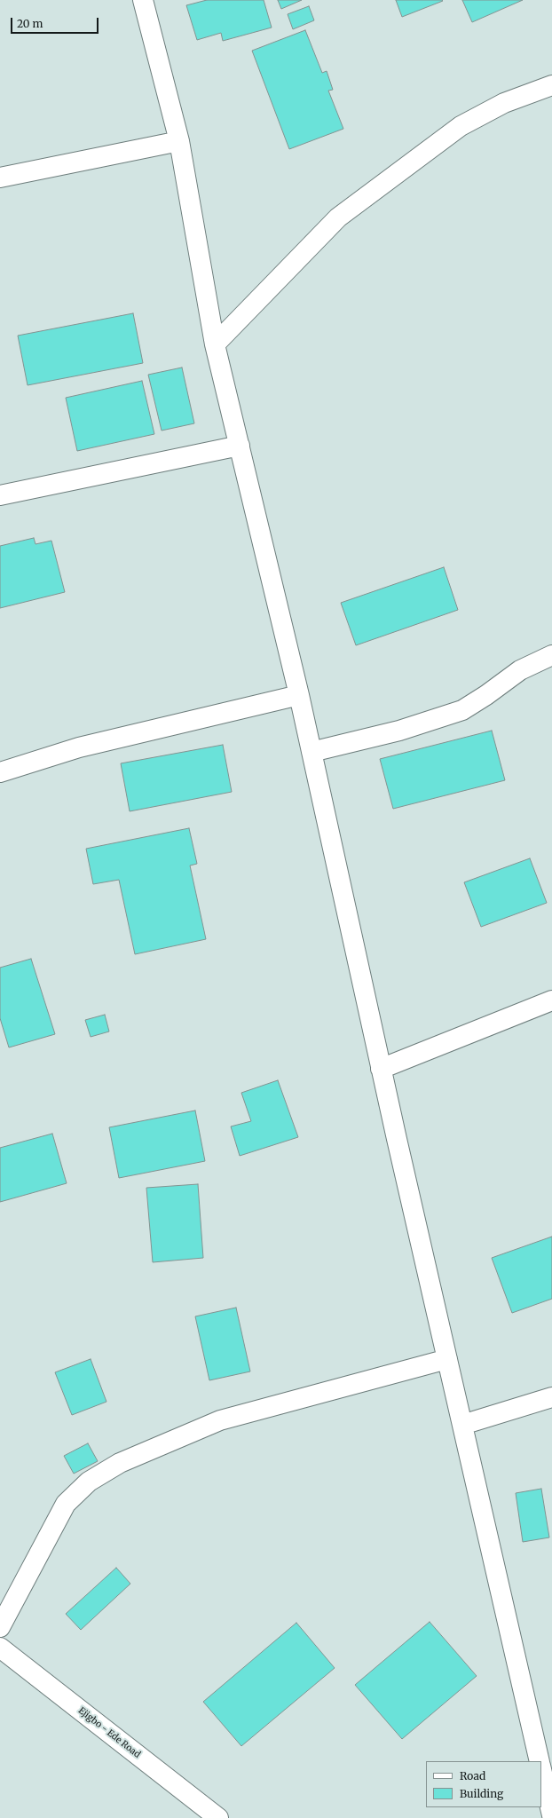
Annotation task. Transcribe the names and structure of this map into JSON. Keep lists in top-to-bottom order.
{
  "streets": {
    "street": ["Ejigbo - Ede Road"]
  },
  "legend": ["Road", "Building"],
  "scale_bar": "20 m"
}
